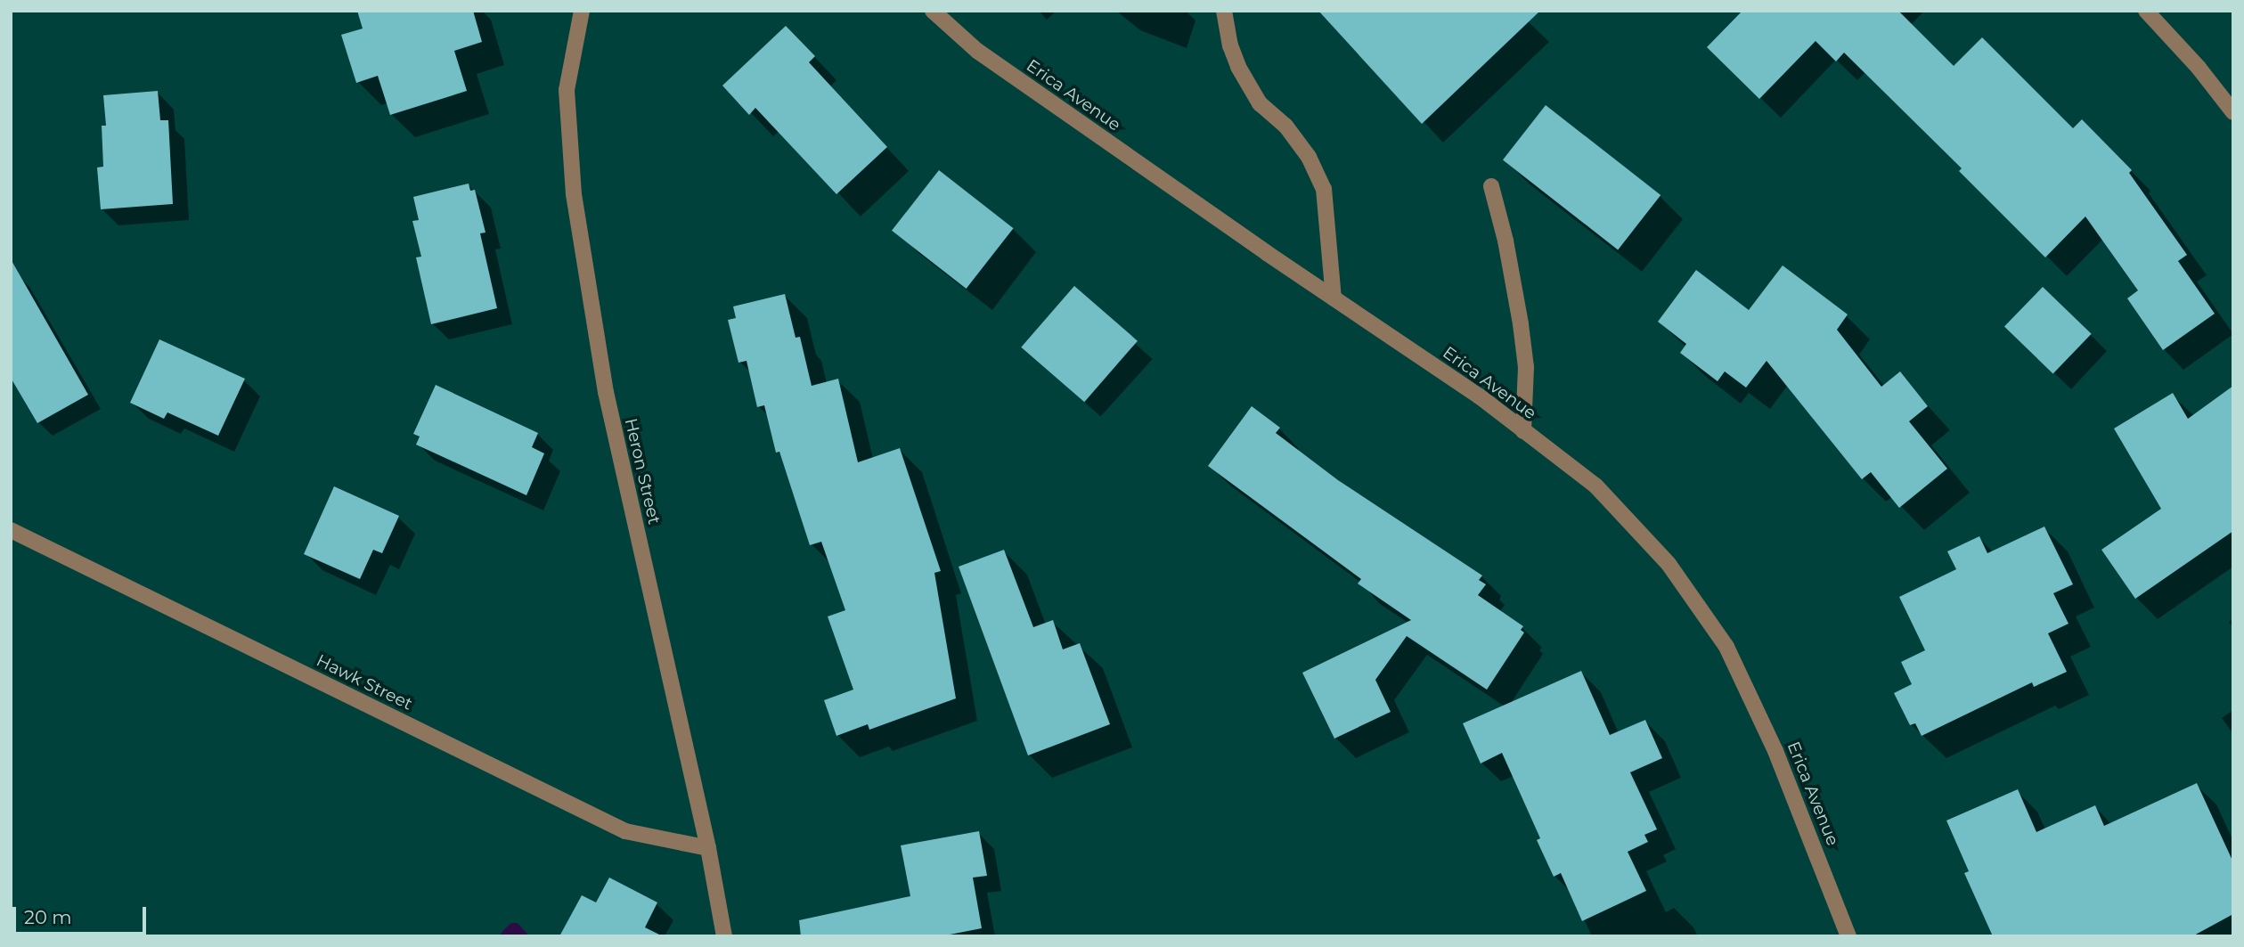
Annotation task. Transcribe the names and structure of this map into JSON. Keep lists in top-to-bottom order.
{
  "streets": {
    "street": ["Erica Avenue", "Heron Street", "Hawk Street"]
  },
  "crossings": [
    ["Heron Street", "Hawk Street"]
  ],
  "scale_bar": "20 m"
}
